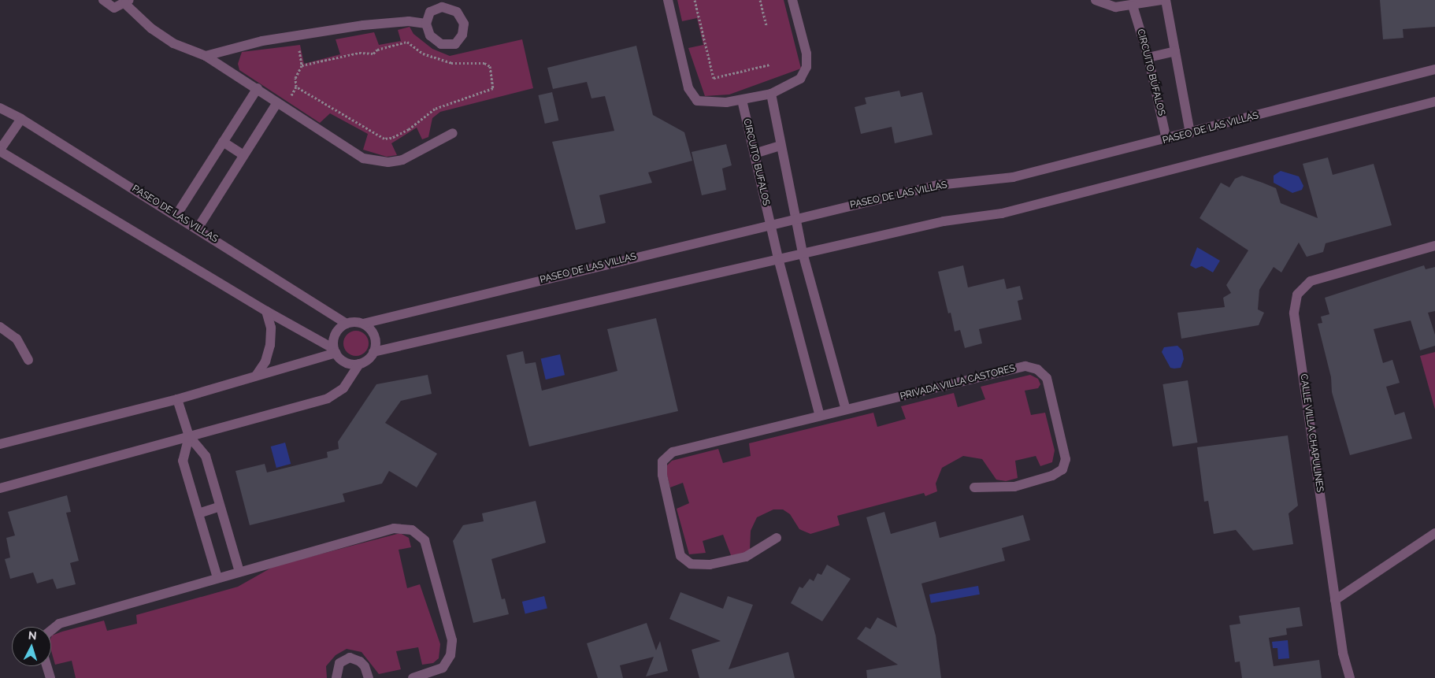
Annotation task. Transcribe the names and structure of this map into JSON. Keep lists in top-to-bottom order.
{
  "streets": {
    "street": [
      "CIRCUITO BÚFALOS",
      "PASEO DE LAS VILLAS",
      "CIRCUITO BUFALOS",
      "PRIVADA VILLA CASTORES",
      "CALLE VILLA CHAPULINES"
    ]
  },
  "crossings": [
    ["CIRCUITO BÚFALOS", "PASEO DE LAS VILLAS"],
    ["PASEO DE LAS VILLAS", "CIRCUITO BUFALOS"]
  ],
  "north": "top"
}
